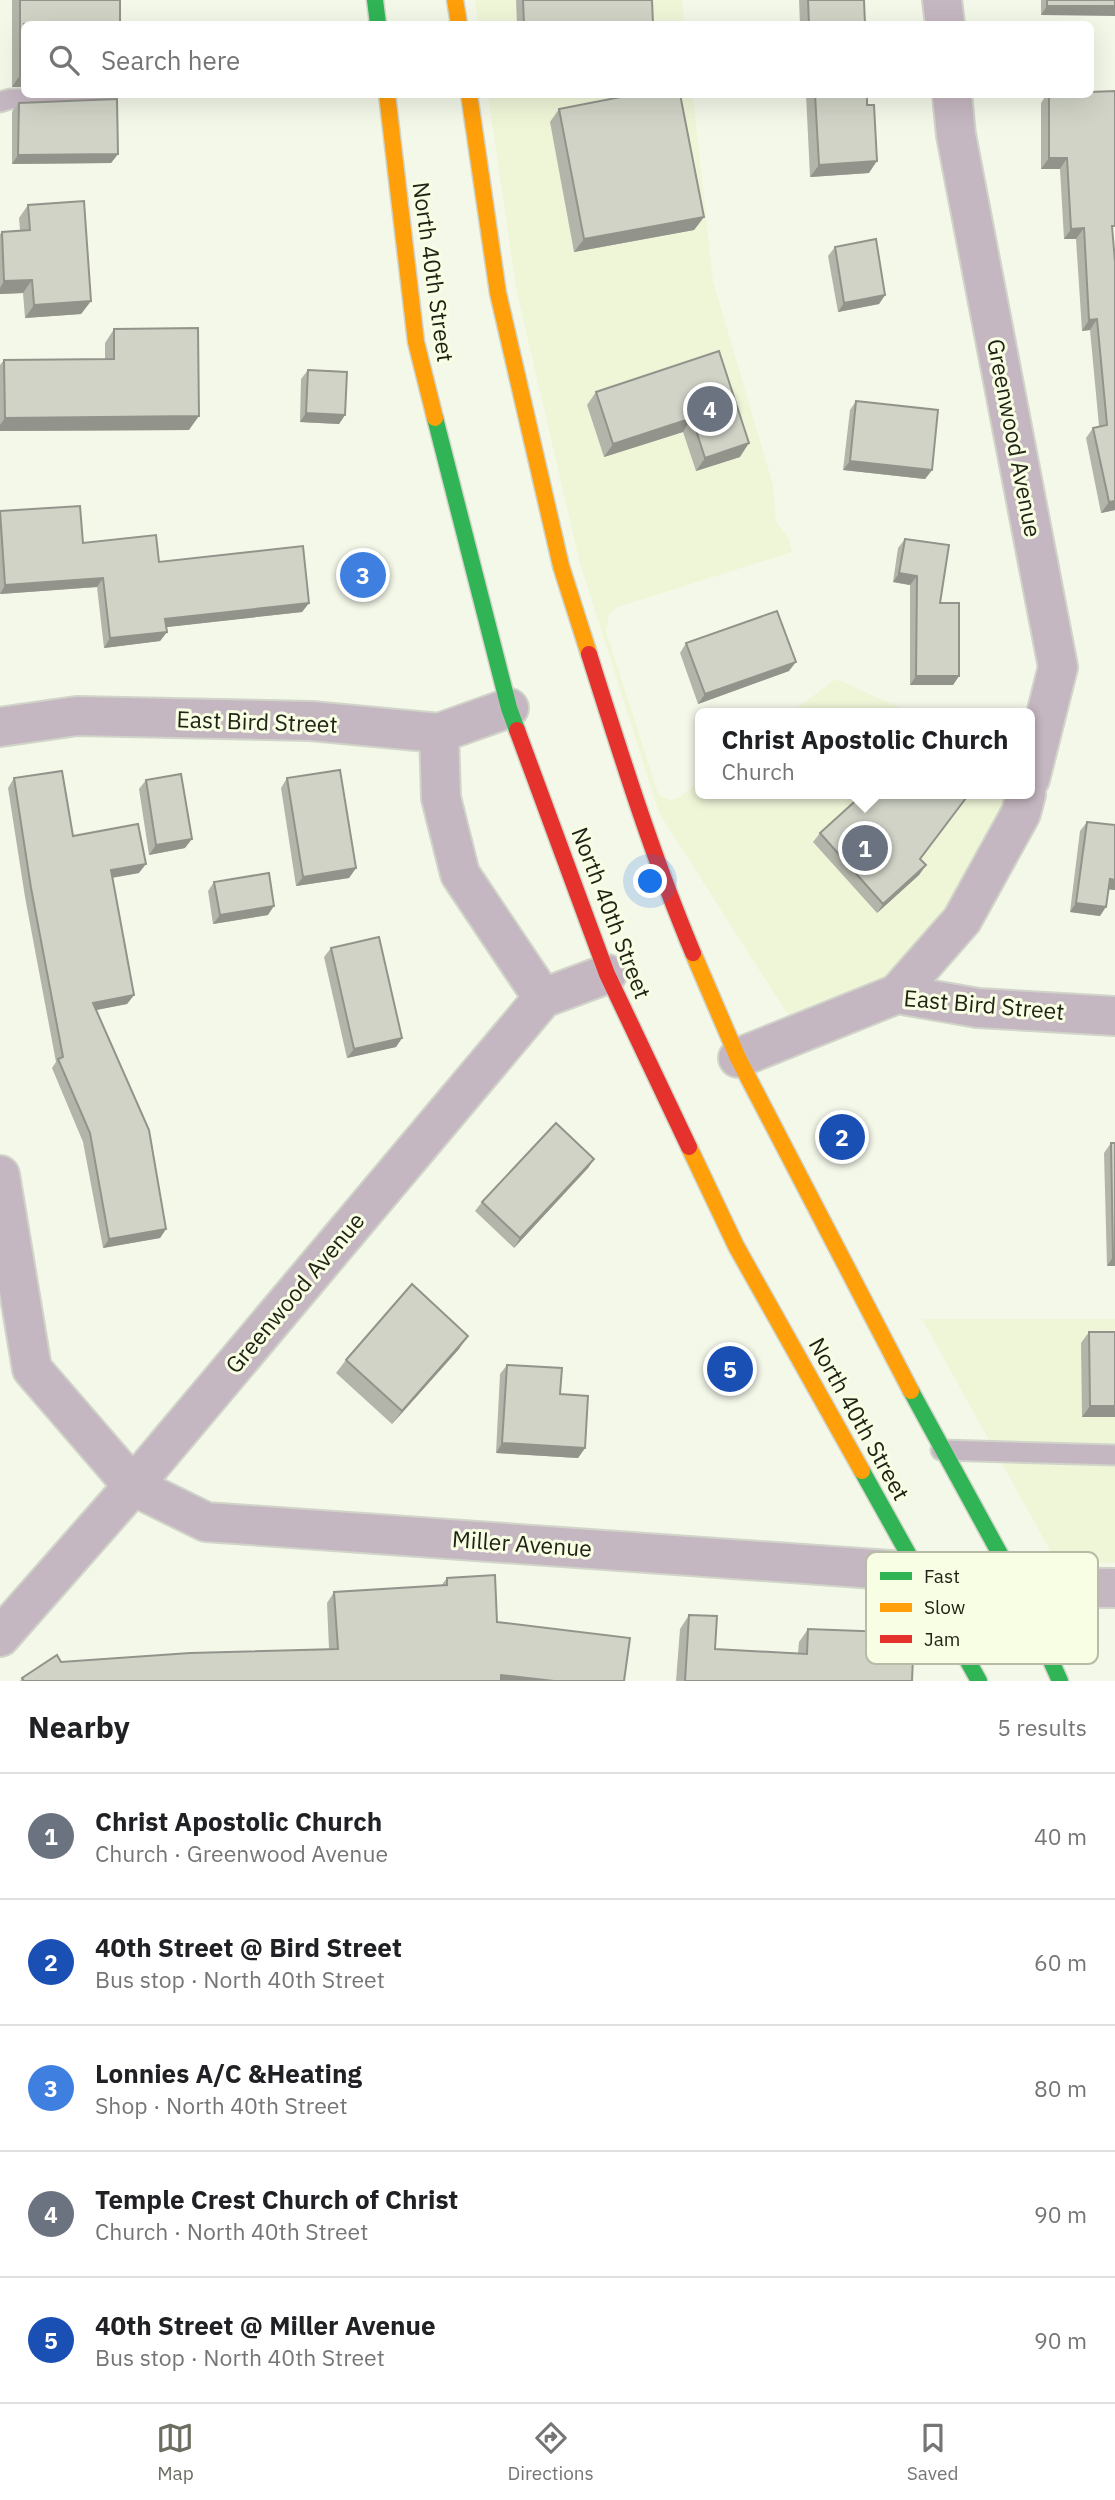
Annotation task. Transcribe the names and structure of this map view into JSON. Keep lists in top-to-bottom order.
{
  "streets": {
    "main road": ["North 40th Street"],
    "street": ["Greenwood Avenue", "East Bird Street", "Miller Avenue"]
  },
  "crossings": [
    ["North 40th Street", "Greenwood Avenue"],
    ["North 40th Street", "East Bird Street"],
    ["Greenwood Avenue", "Miller Avenue"]
  ],
  "legend": ["Fast", "Slow", "Jam"],
  "page": {
    "search": "Search here",
    "pins": [
      "4",
      "3",
      "1",
      "2",
      "5"
    ],
    "popup": ["Christ Apostolic Church", "Church"],
    "heading": ["Nearby", "5 results"],
    "list": [
      {
        "mark": "1",
        "name": "Christ Apostolic Church",
        "note": "Church · Greenwood Avenue",
        "value": "40 m"
      },
      {
        "mark": "2",
        "name": "40th Street @ Bird Street",
        "note": "Bus stop · North 40th Street",
        "value": "60 m"
      },
      {
        "mark": "3",
        "name": "Lonnies A/C &Heating",
        "note": "Shop · North 40th Street",
        "value": "80 m"
      },
      {
        "mark": "4",
        "name": "Temple Crest Church of Christ",
        "note": "Church · North 40th Street",
        "value": "90 m"
      },
      {
        "mark": "5",
        "name": "40th Street @ Miller Avenue",
        "note": "Bus stop · North 40th Street",
        "value": "90 m"
      }
    ],
    "nav": ["Map", "Directions", "Saved"]
  }
}
